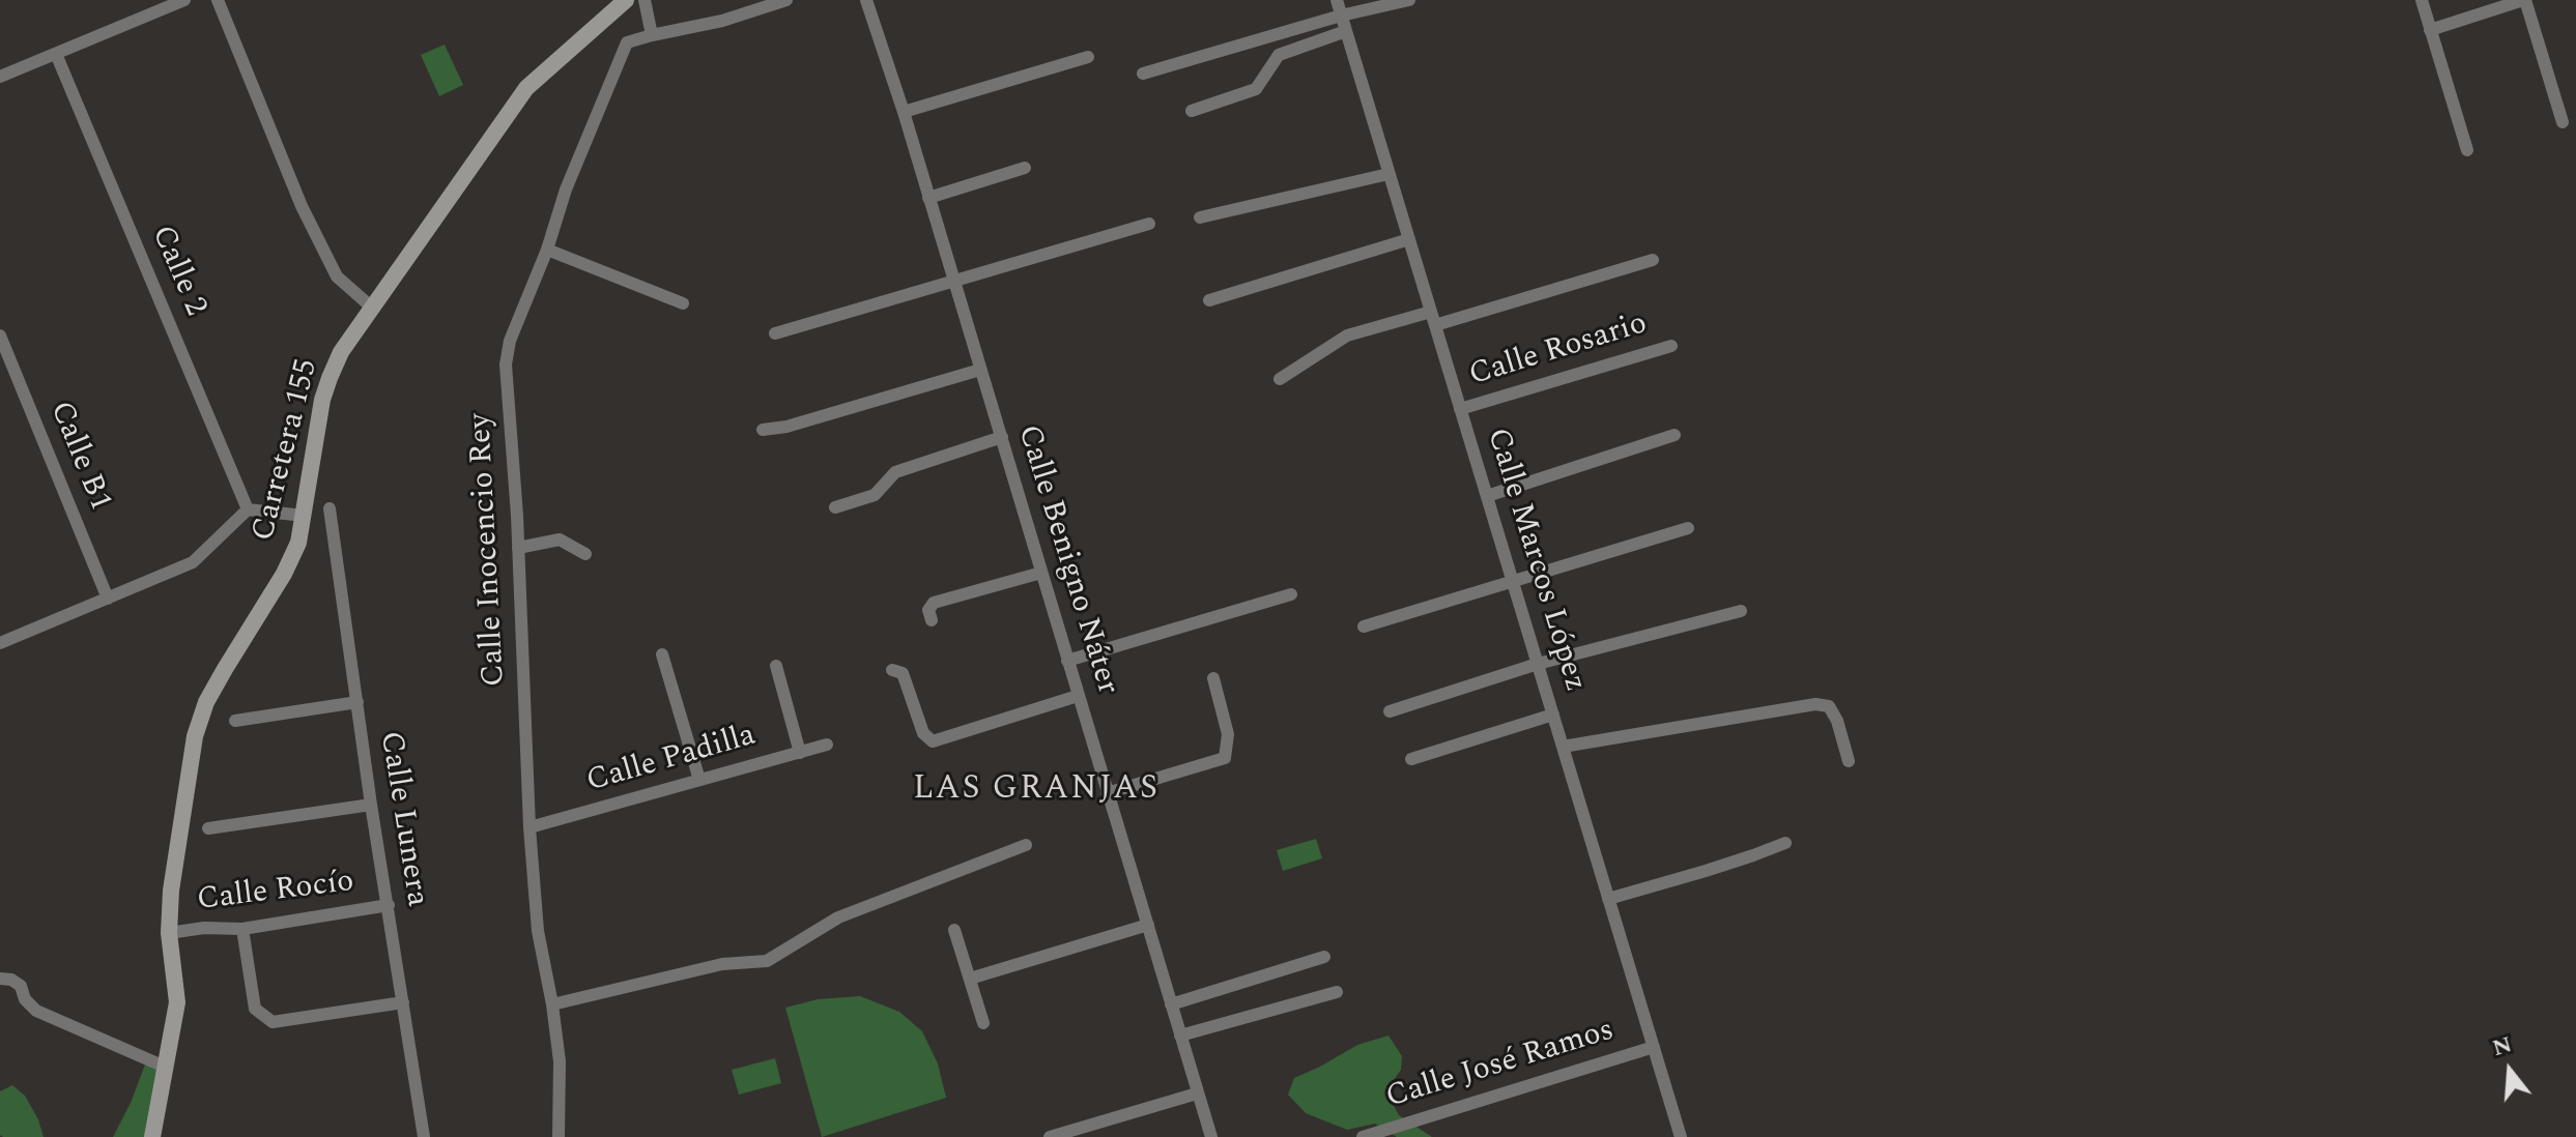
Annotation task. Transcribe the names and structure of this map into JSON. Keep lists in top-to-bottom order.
{
  "streets": {
    "street": [
      "Calle 2",
      "Calle Rosario",
      "Carretera 155",
      "Calle B1",
      "Calle Inocencio Rey",
      "Calle Benigno Náter",
      "Calle Marcos López",
      "Calle Padilla",
      "Calle Lunera",
      "Calle Rocío",
      "Calle José Ramos"
    ]
  },
  "crossings": [
    ["Calle Rosario", "Calle Marcos López"],
    ["Carretera 155", "Calle Rocío"],
    ["Calle Inocencio Rey", "Calle Padilla"],
    ["Calle Marcos López", "Calle José Ramos"],
    ["Calle Lunera", "Calle Rocío"]
  ],
  "districts": ["LAS GRANJAS"],
  "north": "top"
}
